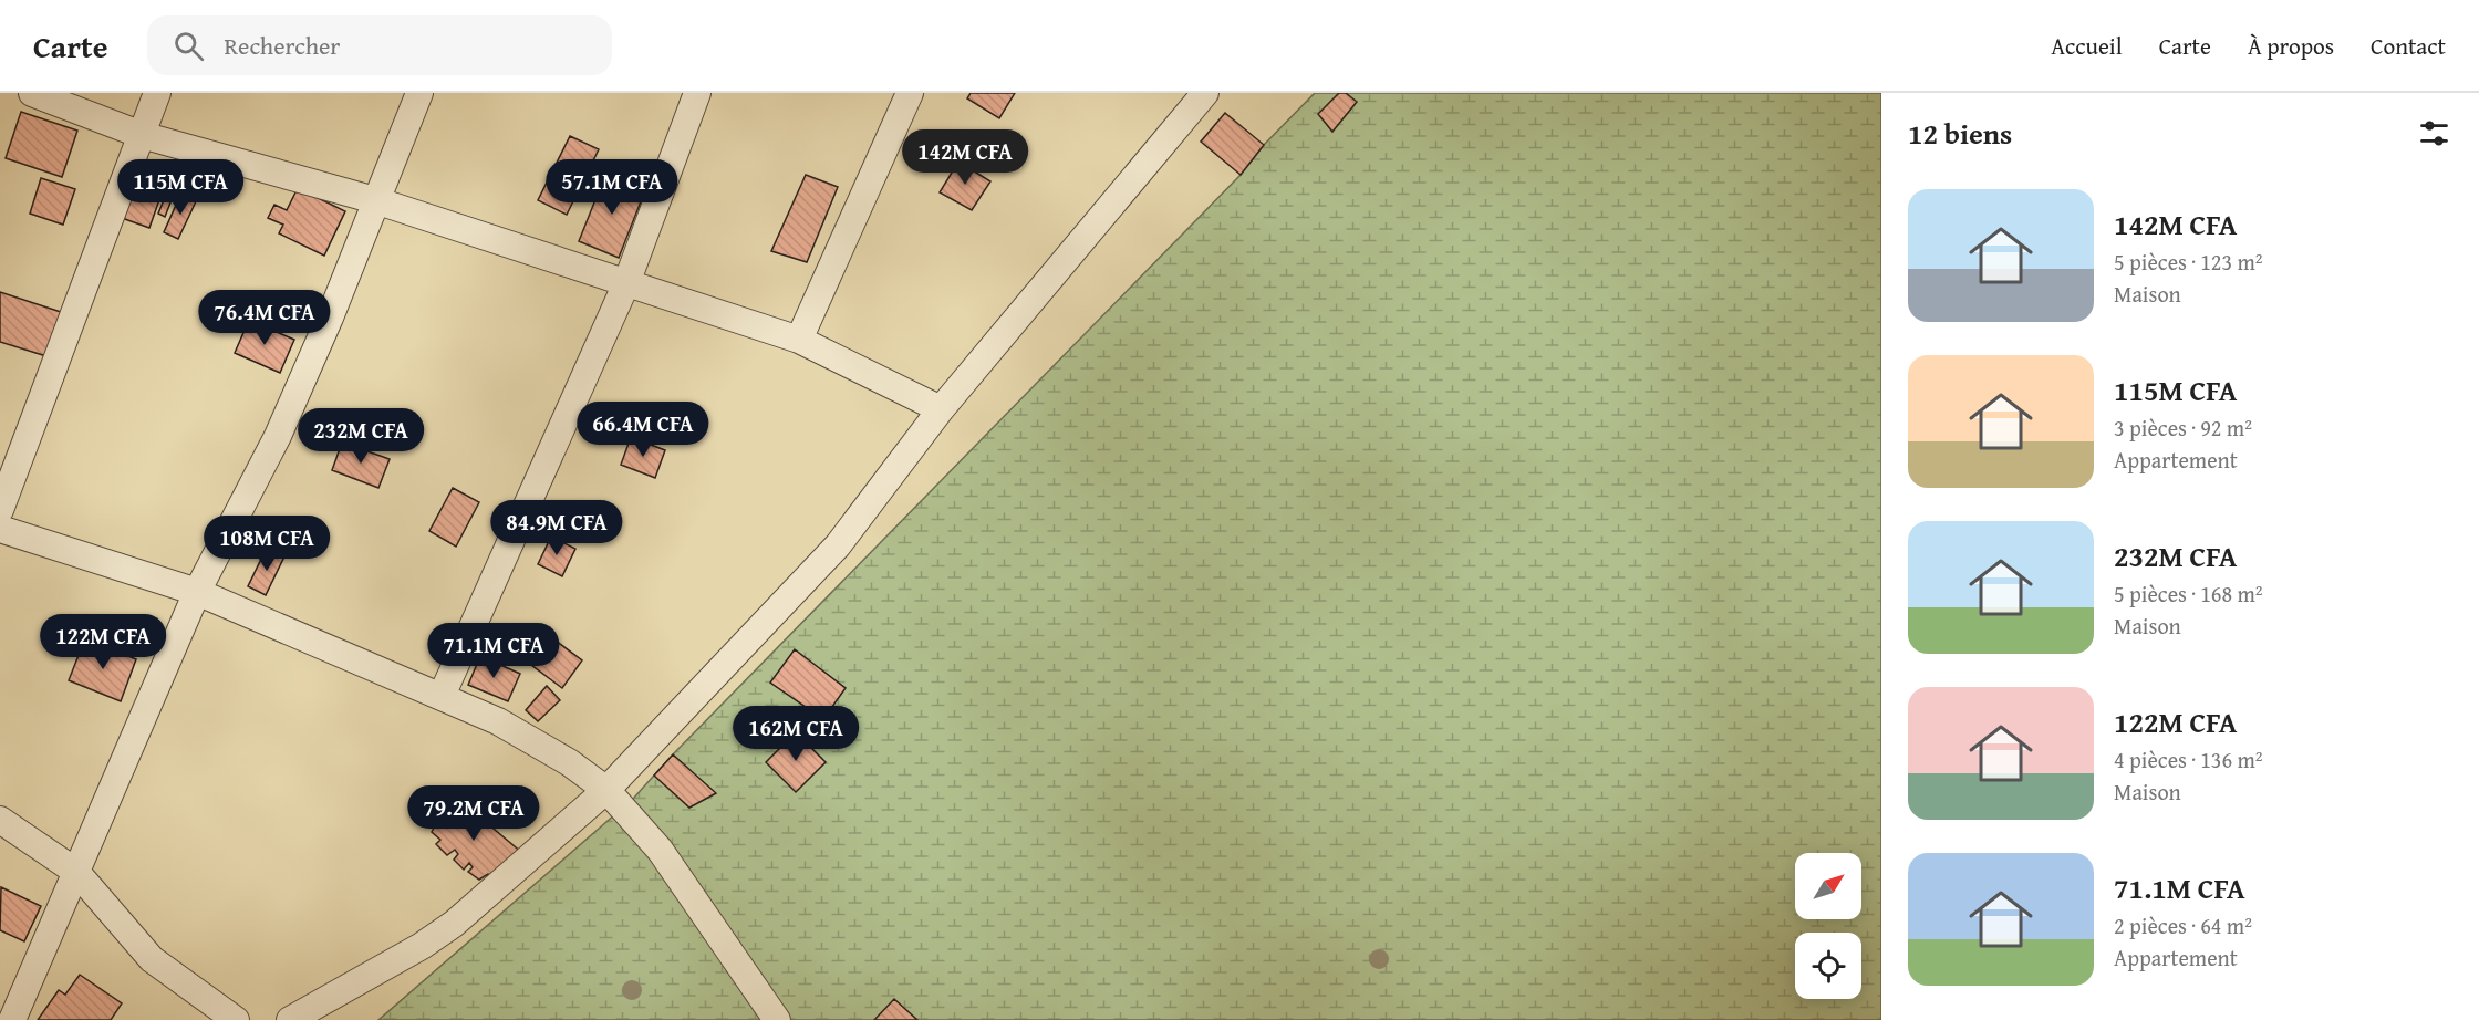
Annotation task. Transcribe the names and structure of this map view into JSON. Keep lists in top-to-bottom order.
{
  "north": "top right",
  "page": {
    "header": "Carte",
    "search": "Rechercher",
    "nav": [
      "Accueil",
      "Carte",
      "À propos",
      "Contact"
    ],
    "heading": "12 biens",
    "price": [
      "142M CFA",
      "115M CFA",
      "57.1M CFA",
      "76.4M CFA",
      "66.4M CFA",
      "232M CFA",
      "84.9M CFA",
      "108M CFA",
      "122M CFA",
      "71.1M CFA",
      "162M CFA",
      "79.2M CFA"
    ],
    "list": [
      {
        "name": "142M CFA",
        "note": "5 pièces · 123 m² · Maison"
      },
      {
        "name": "115M CFA",
        "note": "3 pièces · 92 m² · Appartement"
      },
      {
        "name": "232M CFA",
        "note": "5 pièces · 168 m² · Maison"
      },
      {
        "name": "122M CFA",
        "note": "4 pièces · 136 m² · Maison"
      },
      {
        "name": "71.1M CFA",
        "note": "2 pièces · 64 m² · Appartement"
      }
    ]
  }
}
